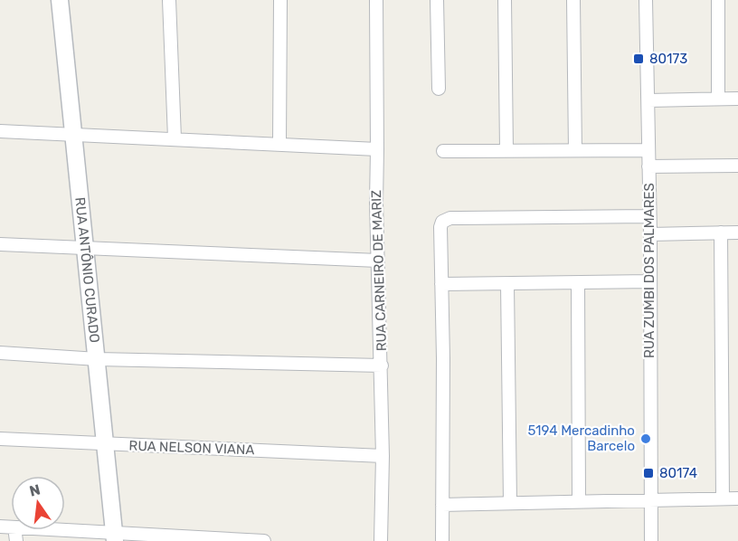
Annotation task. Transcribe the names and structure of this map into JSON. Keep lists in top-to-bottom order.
{
  "streets": {
    "street": [
      "RUA ANTÔNIO CURADO",
      "RUA CARNEIRO DE MARIZ",
      "RUA ZUMBI DOS PALMARES",
      "RUA NELSON VIANA"
    ]
  },
  "crossings": [
    ["RUA ANTÔNIO CURADO", "RUA NELSON VIANA"],
    ["RUA CARNEIRO DE MARIZ", "RUA NELSON VIANA"]
  ],
  "places": {
    "transit": ["80173", "80174"],
    "other": ["5194 Mercadinho Barcelo"]
  },
  "north": "top"
}
